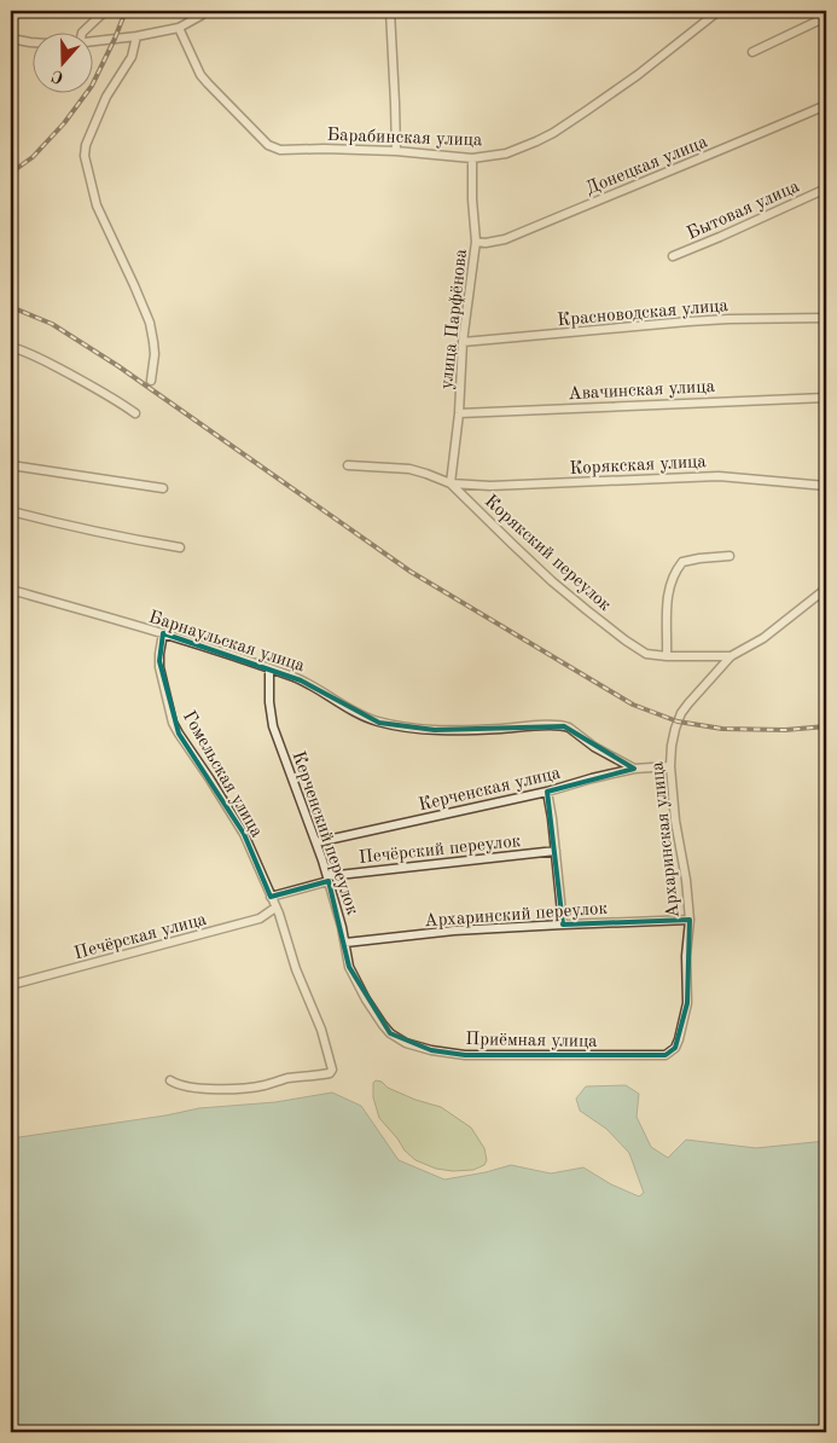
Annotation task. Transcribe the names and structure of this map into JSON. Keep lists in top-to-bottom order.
{
  "streets": {
    "street": [
      "Барабинская улица",
      "Донецкая улица",
      "Бытовая улица",
      "Красноводская улица",
      "улица Парфёнова",
      "Авачинская улица",
      "Корякская улица",
      "Корякский переулок",
      "Барнаульская улица",
      "Гомельская улица",
      "Керченская улица",
      "Керченский переулок",
      "Архаринская улица",
      "Печёрский переулок",
      "Архаринский переулок",
      "Печёрская улица",
      "Приёмная улица"
    ]
  },
  "crossings": [
    ["Барабинская улица", "улица Парфёнова"],
    ["Донецкая улица", "улица Парфёнова"],
    ["Красноводская улица", "улица Парфёнова"],
    ["улица Парфёнова", "Авачинская улица"],
    ["улица Парфёнова", "Корякская улица"],
    ["улица Парфёнова", "Корякский переулок"],
    ["Корякская улица", "Корякский переулок"],
    ["Корякский переулок", "Архаринская улица"],
    ["Барнаульская улица", "Гомельская улица"],
    ["Барнаульская улица", "Керченская улица"],
    ["Барнаульская улица", "Керченский переулок"],
    ["Гомельская улица", "Печёрский переулок"],
    ["Гомельская улица", "Печёрская улица"],
    ["Керченская улица", "Керченский переулок"],
    ["Керченская улица", "Архаринская улица"],
    ["Керченский переулок", "Печёрский переулок"],
    ["Керченский переулок", "Архаринский переулок"],
    ["Керченский переулок", "Приёмная улица"],
    ["Архаринская улица", "Архаринский переулок"],
    ["Архаринская улица", "Приёмная улица"]
  ],
  "north": "bottom"
}
